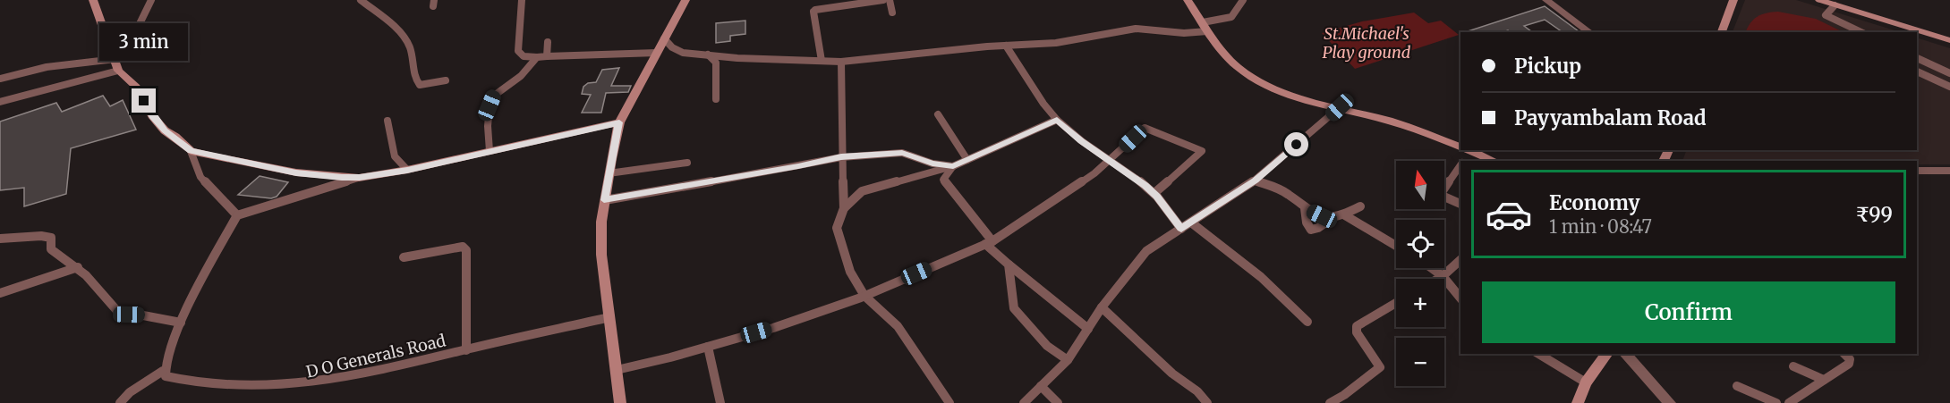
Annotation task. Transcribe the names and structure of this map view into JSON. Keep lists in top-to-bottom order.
{
  "streets": {
    "street": ["D O Generals Road"]
  },
  "parks": ["St.Michael's Play ground"],
  "north": "top",
  "page": {
    "bubble": "3 min",
    "banner": ["Pickup", "Payyambalam Road"],
    "map_buttons": ["+", "−"],
    "list": [
      {
        "name": "Economy",
        "note": "1 min · 08:47",
        "value": "₹99"
      }
    ],
    "buttons": "Confirm"
  }
}
